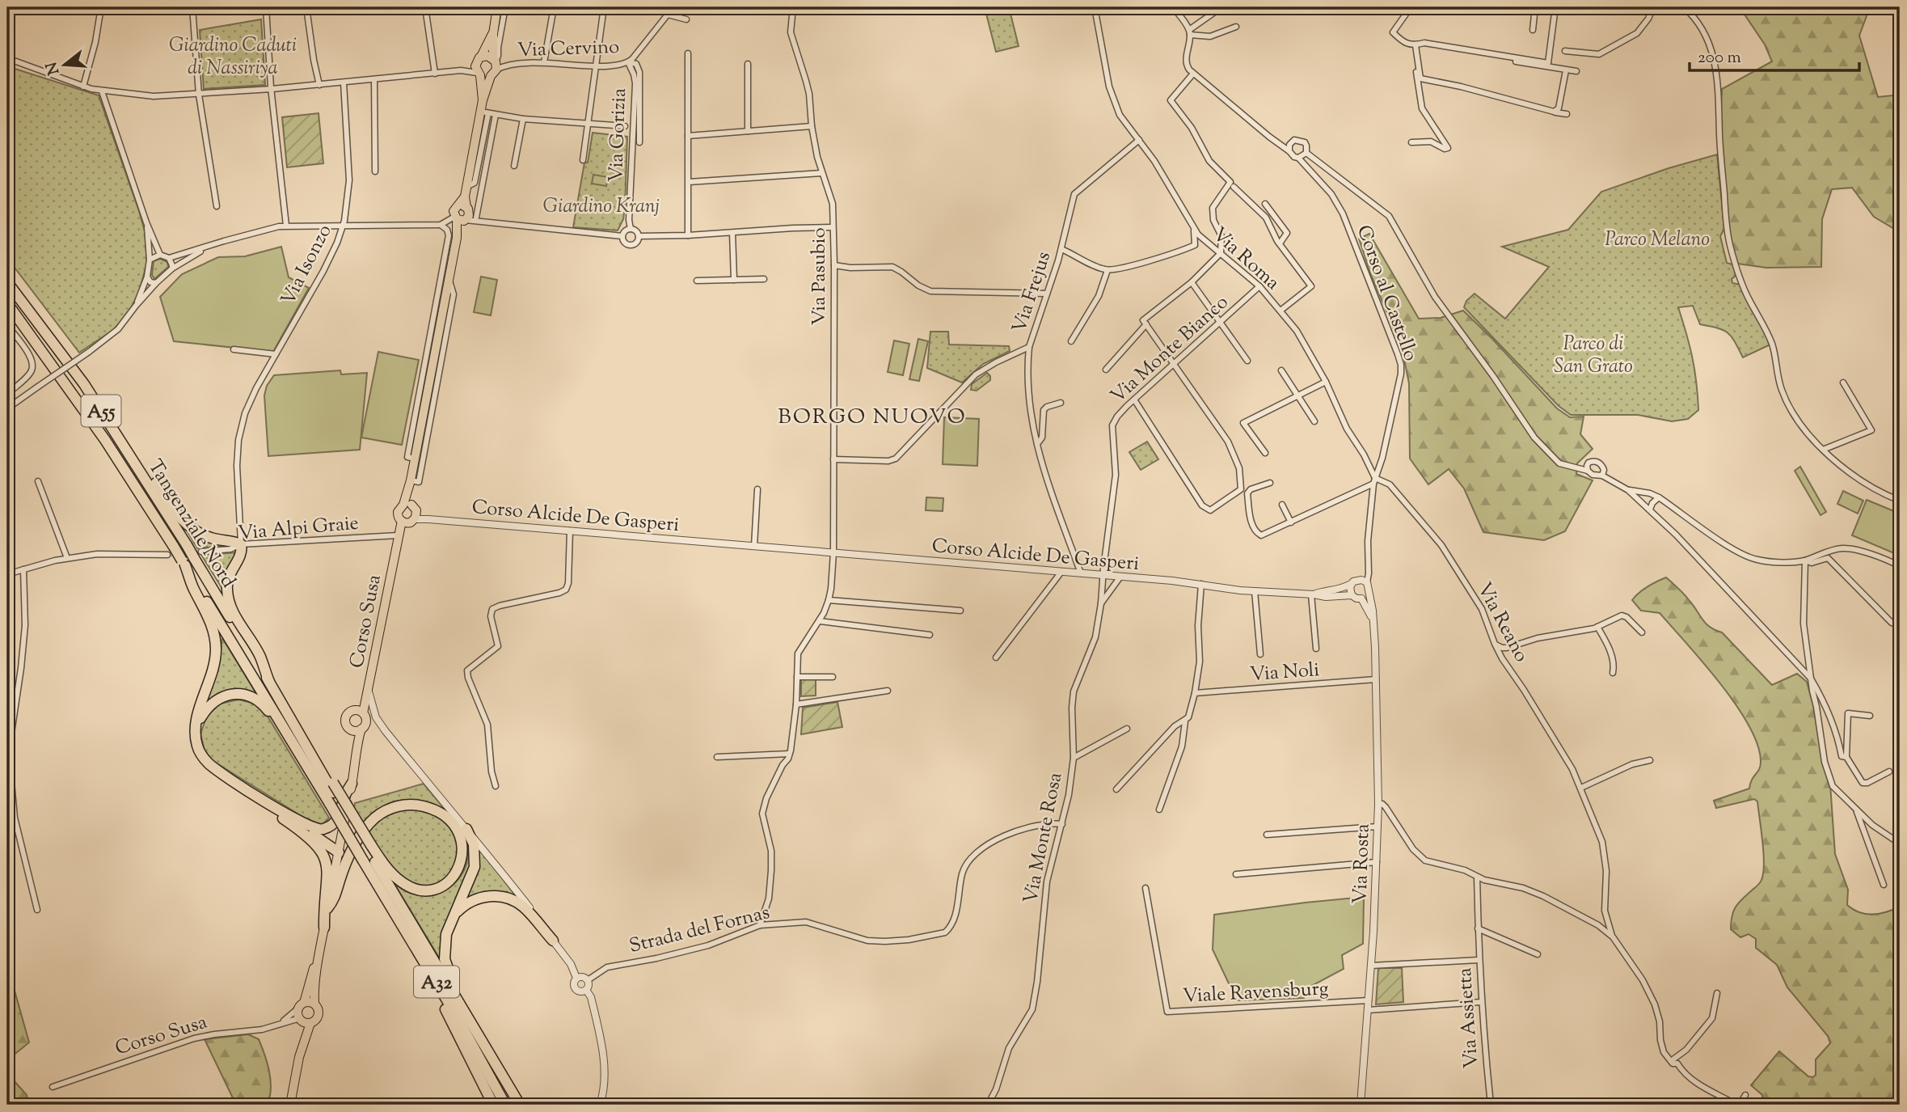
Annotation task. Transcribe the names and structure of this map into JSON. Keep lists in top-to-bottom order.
{
  "streets": {
    "highway": ["A55", "Tangenziale Nord", "A32"],
    "main road": ["Corso Susa"],
    "street": [
      "Via Cervino",
      "Via Gorizia",
      "Via Roma",
      "Via Isonzo",
      "Via Pasubio",
      "Via Frejus",
      "Corso al Castello",
      "Via Monte Bianco",
      "Corso Alcide De Gasperi",
      "Via Alpi Graie",
      "Via Reano",
      "Via Noli",
      "Via Monte Rosa",
      "Via Rosta",
      "Strada del Fornas",
      "Viale Ravensburg",
      "Via Assietta"
    ]
  },
  "crossings": [
    ["Via Cervino", "Via Gorizia"],
    ["Via Roma", "Via Frejus"],
    ["Via Roma", "Corso al Castello"],
    ["Via Roma", "Via Monte Bianco"],
    ["Via Roma", "Via Reano"],
    ["Via Isonzo", "Via Alpi Graie"],
    ["Via Pasubio", "Via Frejus"],
    ["Via Pasubio", "Corso Alcide De Gasperi"],
    ["Via Pasubio", "Strada del Fornas"],
    ["Corso al Castello", "Corso Alcide De Gasperi"],
    ["Corso al Castello", "Via Reano"],
    ["Corso al Castello", "Via Rosta"],
    ["Via Monte Bianco", "Corso Alcide De Gasperi"],
    ["Via Monte Bianco", "Via Monte Rosa"],
    ["Corso Alcide De Gasperi", "Corso Susa"],
    ["Corso Alcide De Gasperi", "Via Rosta"],
    ["Tangenziale Nord", "Via Alpi Graie"],
    ["Tangenziale Nord", "A32"],
    ["Via Alpi Graie", "Corso Susa"],
    ["Via Noli", "Via Rosta"],
    ["Via Monte Rosa", "Strada del Fornas"],
    ["Via Rosta", "Viale Ravensburg"]
  ],
  "districts": ["BORGO NUOVO"],
  "parks": [
    "Giardino Caduti di Nassiriya",
    "Giardino Kranj",
    "Parco Melano",
    "Parco di San Grato"
  ],
  "scale_bar": "200 m",
  "north": "left"
}
